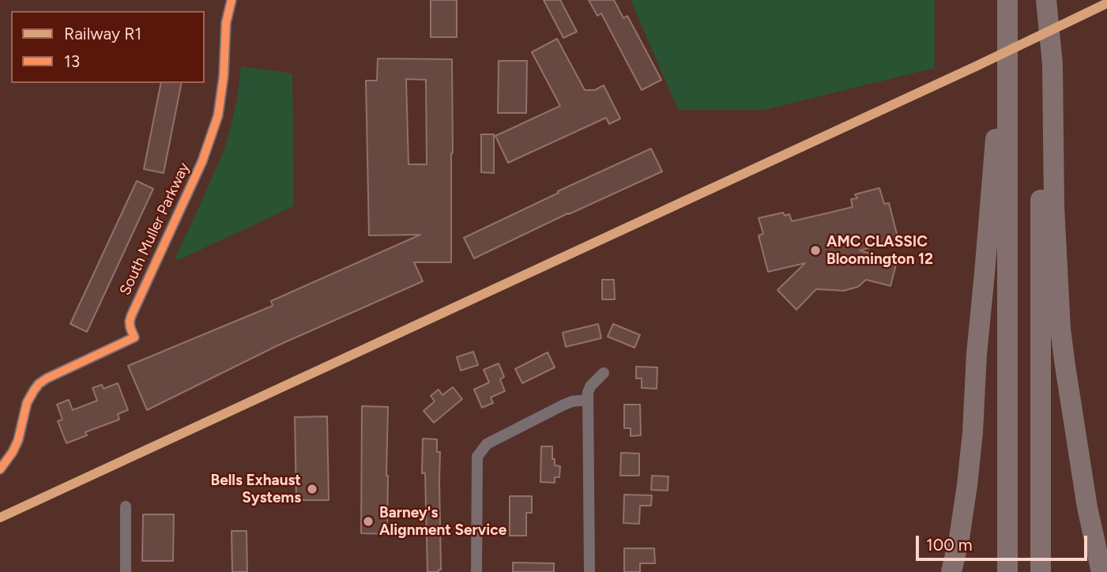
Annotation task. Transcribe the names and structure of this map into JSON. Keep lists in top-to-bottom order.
{
  "streets": {
    "street": ["South Muller Parkway"]
  },
  "places": ["AMC CLASSIC Bloomington 12", "Bells Exhaust Systems", "Barney's Alignment Service"],
  "lines": ["transit line 13", "rail line R1"],
  "legend": ["Railway R1", "13"],
  "scale_bar": "100 m"
}
